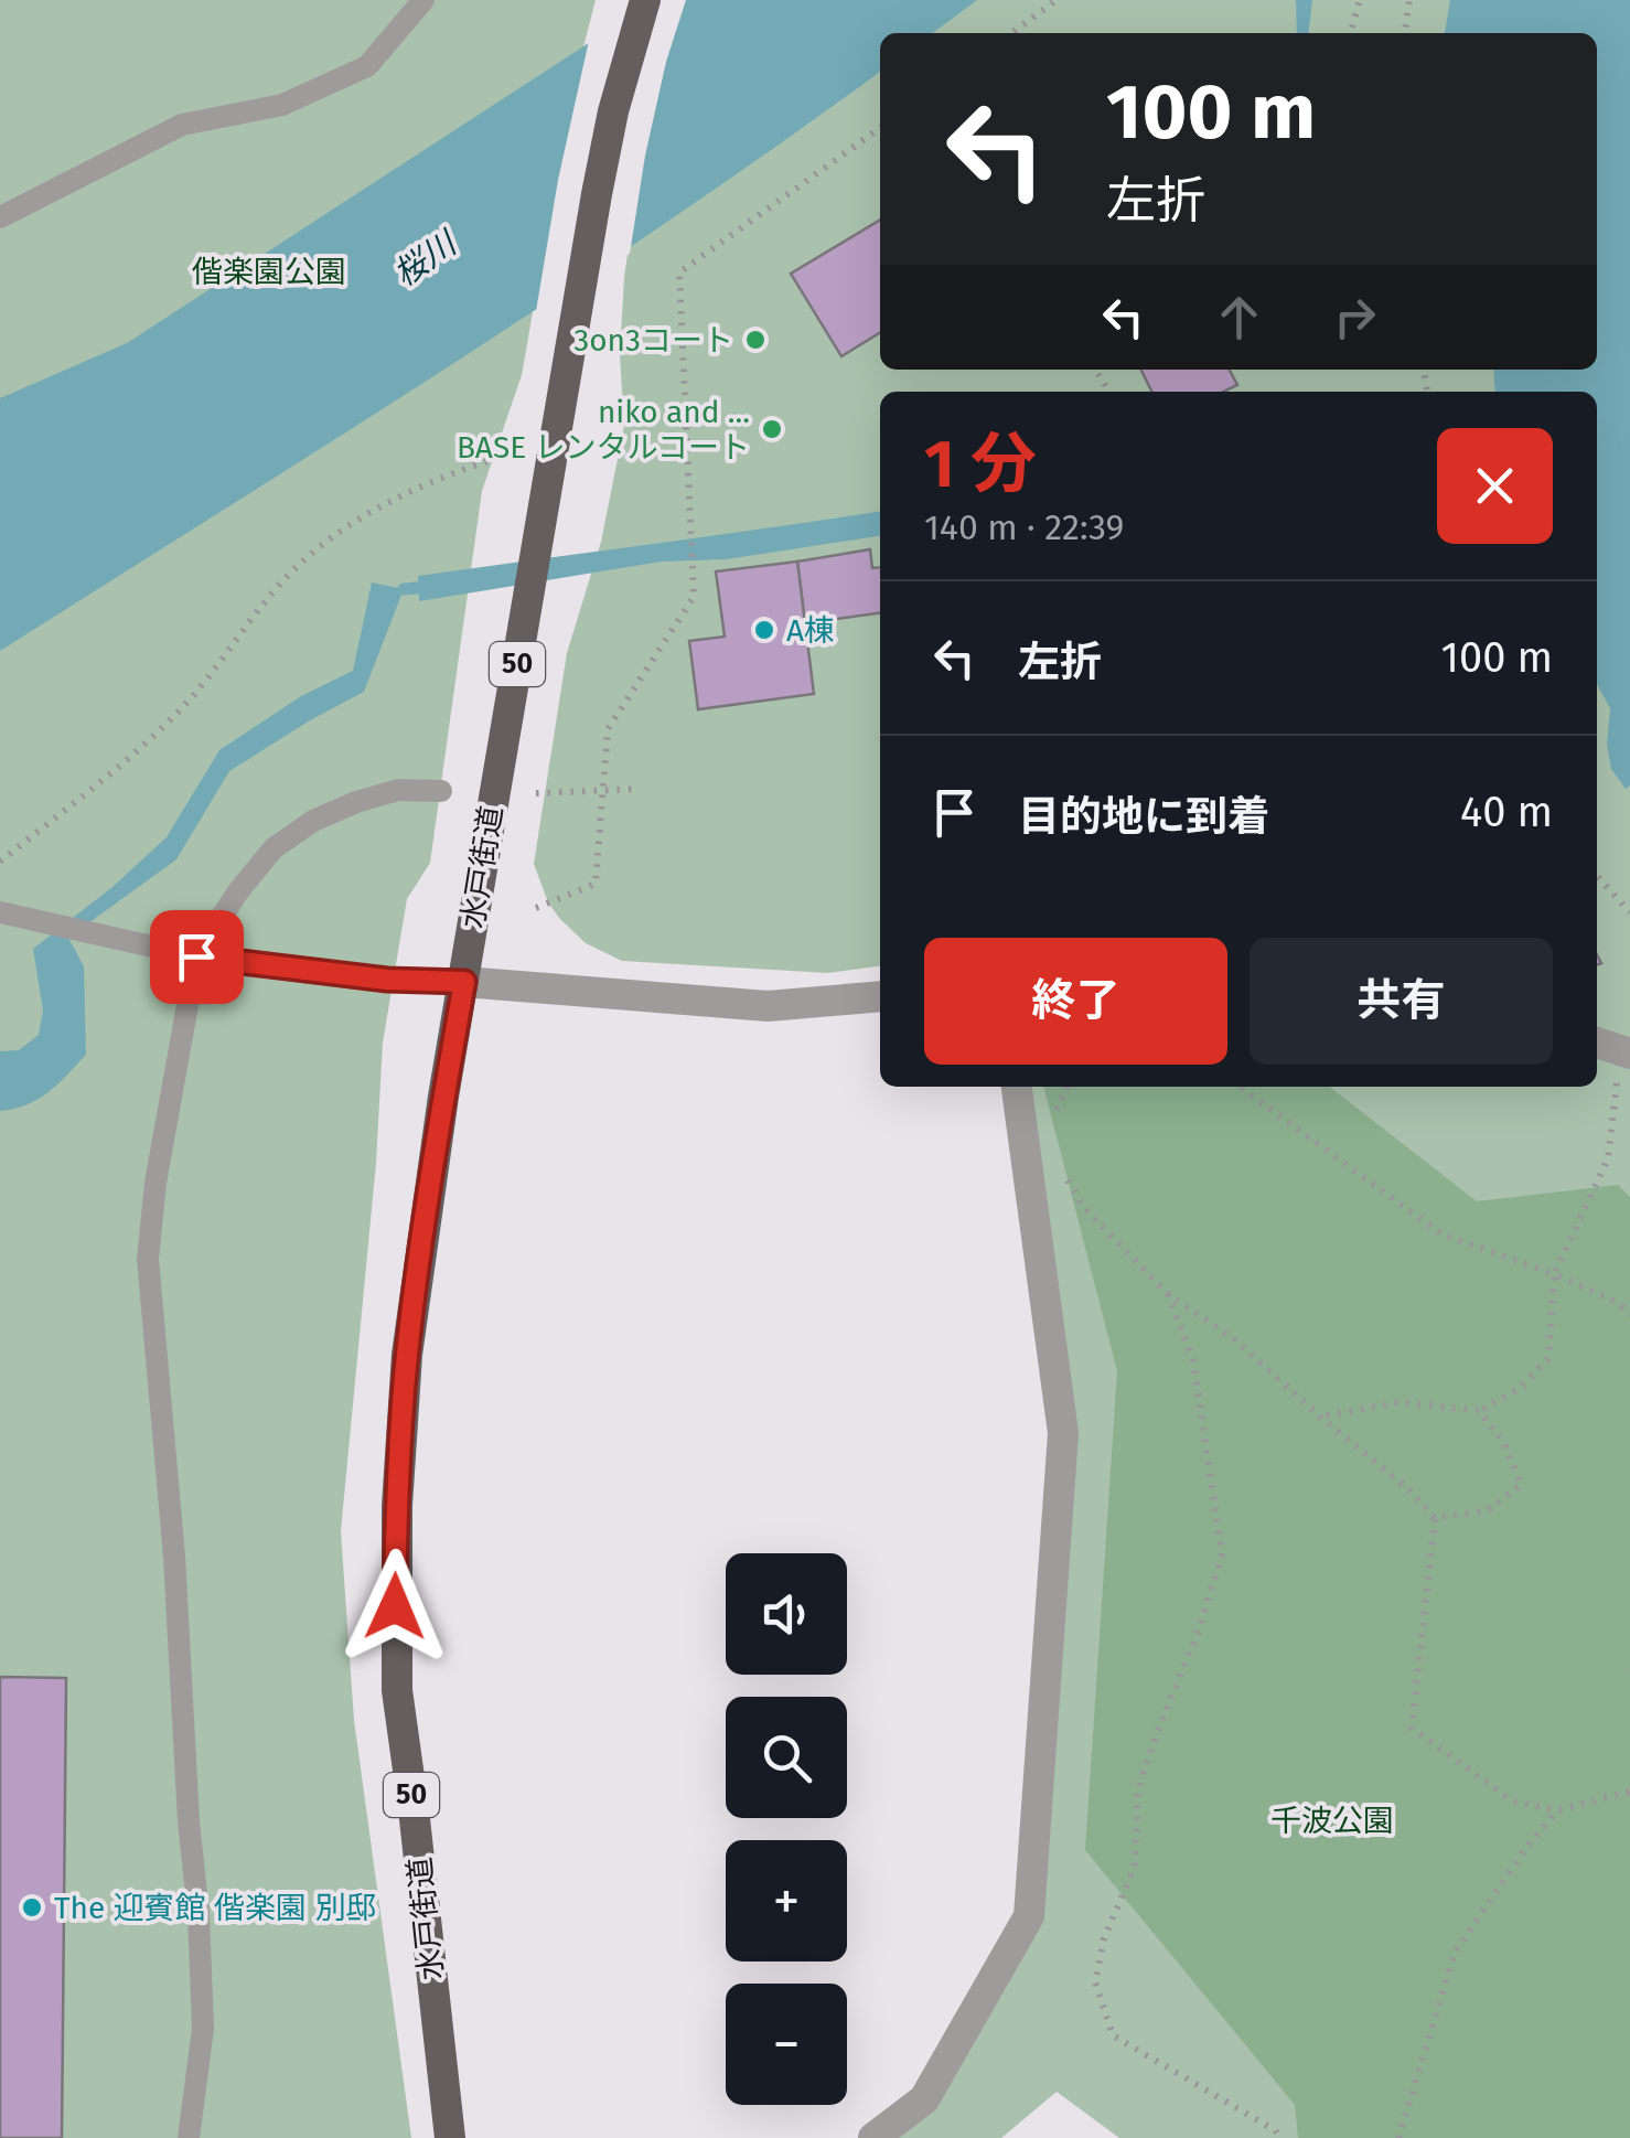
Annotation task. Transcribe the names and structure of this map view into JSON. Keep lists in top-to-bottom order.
{
  "streets": {
    "main road": ["50", "水戸街道"]
  },
  "water": ["桜川"],
  "parks": ["偕楽園公園", "千波公園"],
  "places": [
    "3on3コート",
    "niko and ... BASE レンタルコート",
    "A棟",
    "The 迎賓館 偕楽園 別邸"
  ],
  "page": {
    "turn": ["100 m", "左折"],
    "heading": ["1 分", "140 m · 22:39"],
    "list": [
      {
        "name": "左折",
        "value": "100 m"
      },
      {
        "name": "目的地に到着",
        "value": "40 m"
      }
    ],
    "buttons": ["終了", "共有"],
    "map_buttons": ["+", "−"]
  }
}
